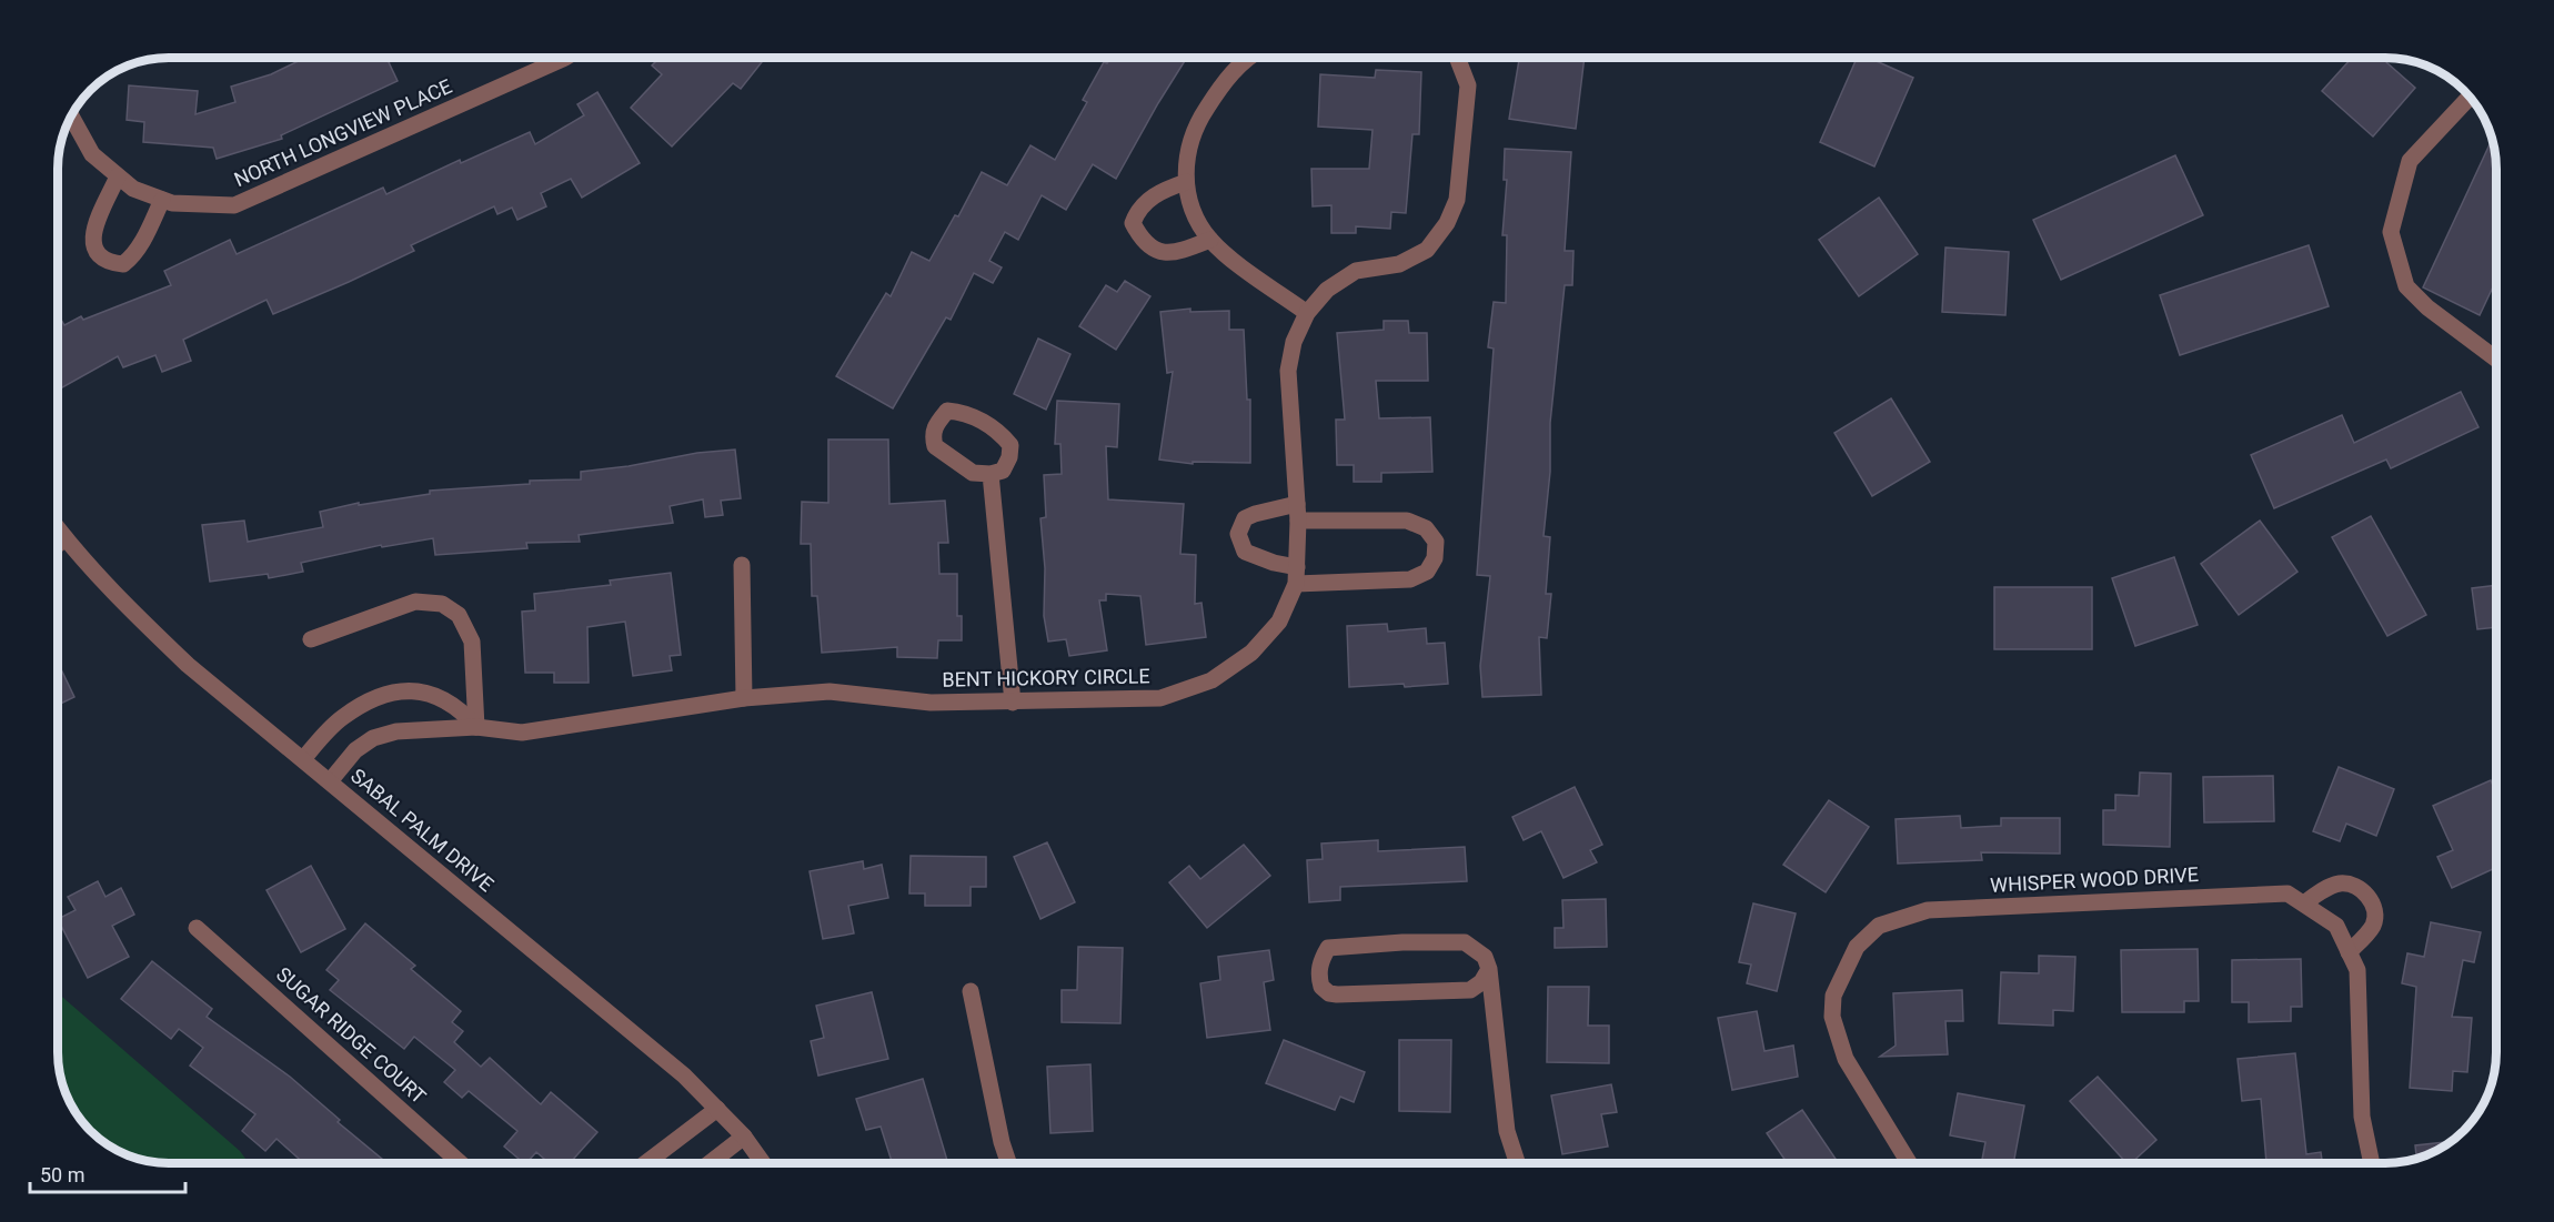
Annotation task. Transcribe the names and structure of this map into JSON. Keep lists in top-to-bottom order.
{
  "streets": {
    "street": [
      "NORTH LONGVIEW PLACE",
      "BENT HICKORY CIRCLE",
      "SABAL PALM DRIVE",
      "WHISPER WOOD DRIVE",
      "SUGAR RIDGE COURT"
    ]
  },
  "crossings": [
    ["BENT HICKORY CIRCLE", "SABAL PALM DRIVE"]
  ],
  "scale_bar": "50 m"
}
